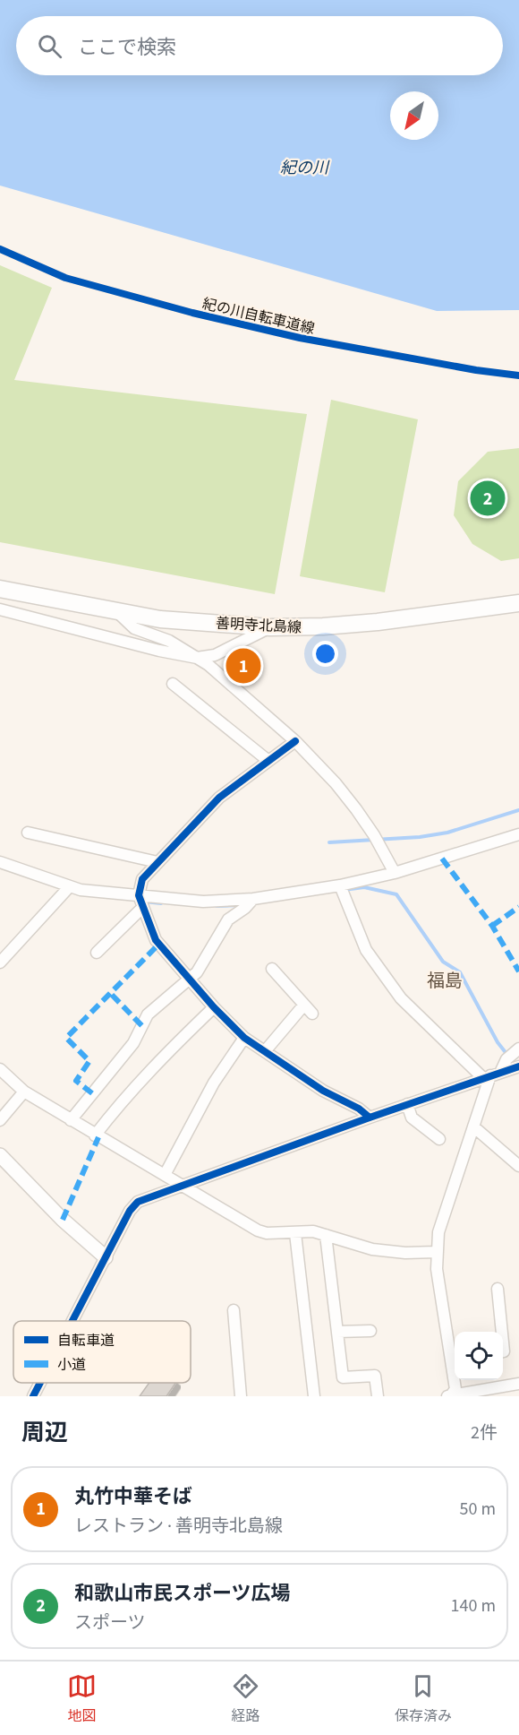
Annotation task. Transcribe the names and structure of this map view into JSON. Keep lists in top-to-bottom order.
{
  "streets": {
    "main road": ["善明寺北島線"],
    "cycle path": ["紀の川自転車道線"]
  },
  "districts": ["福島"],
  "water": ["紀の川"],
  "legend": ["自転車道", "小道"],
  "north": "bottom left",
  "page": {
    "search": "ここで検索",
    "pins": ["2", "1"],
    "heading": ["周辺", "2件"],
    "list": [
      {
        "mark": "1",
        "name": "丸竹中華そば",
        "note": "レストラン · 善明寺北島線",
        "value": "50 m"
      },
      {
        "mark": "2",
        "name": "和歌山市民スポーツ広場",
        "note": "スポーツ",
        "value": "140 m"
      }
    ],
    "nav": ["地図", "経路", "保存済み"]
  }
}
